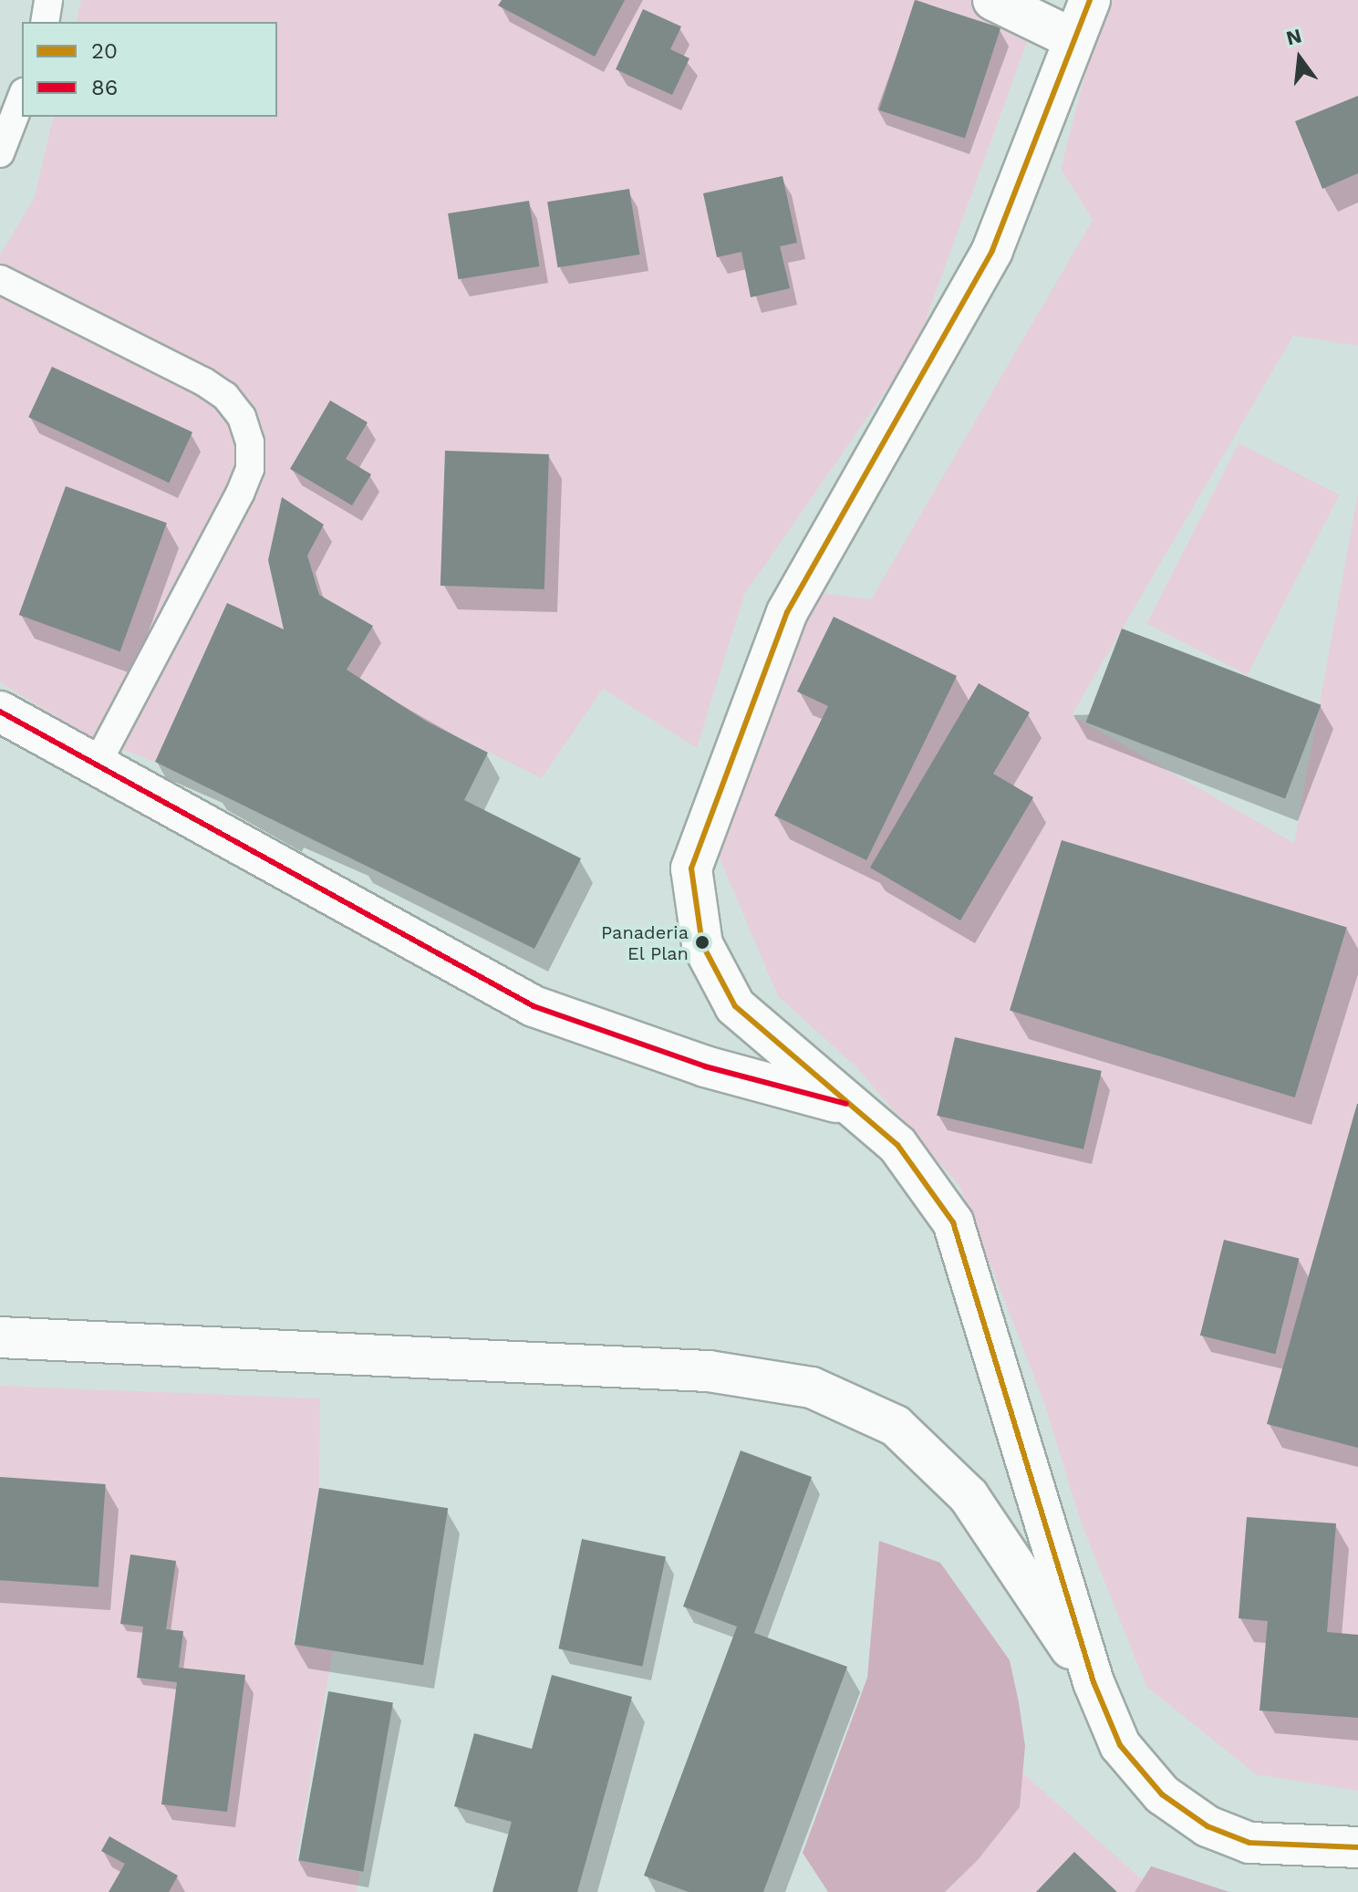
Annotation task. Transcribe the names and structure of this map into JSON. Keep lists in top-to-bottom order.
{
  "places": ["Panaderia El Plan"],
  "lines": ["transit line 20", "transit line 86"],
  "legend": ["20", "86"],
  "north": "top"
}
